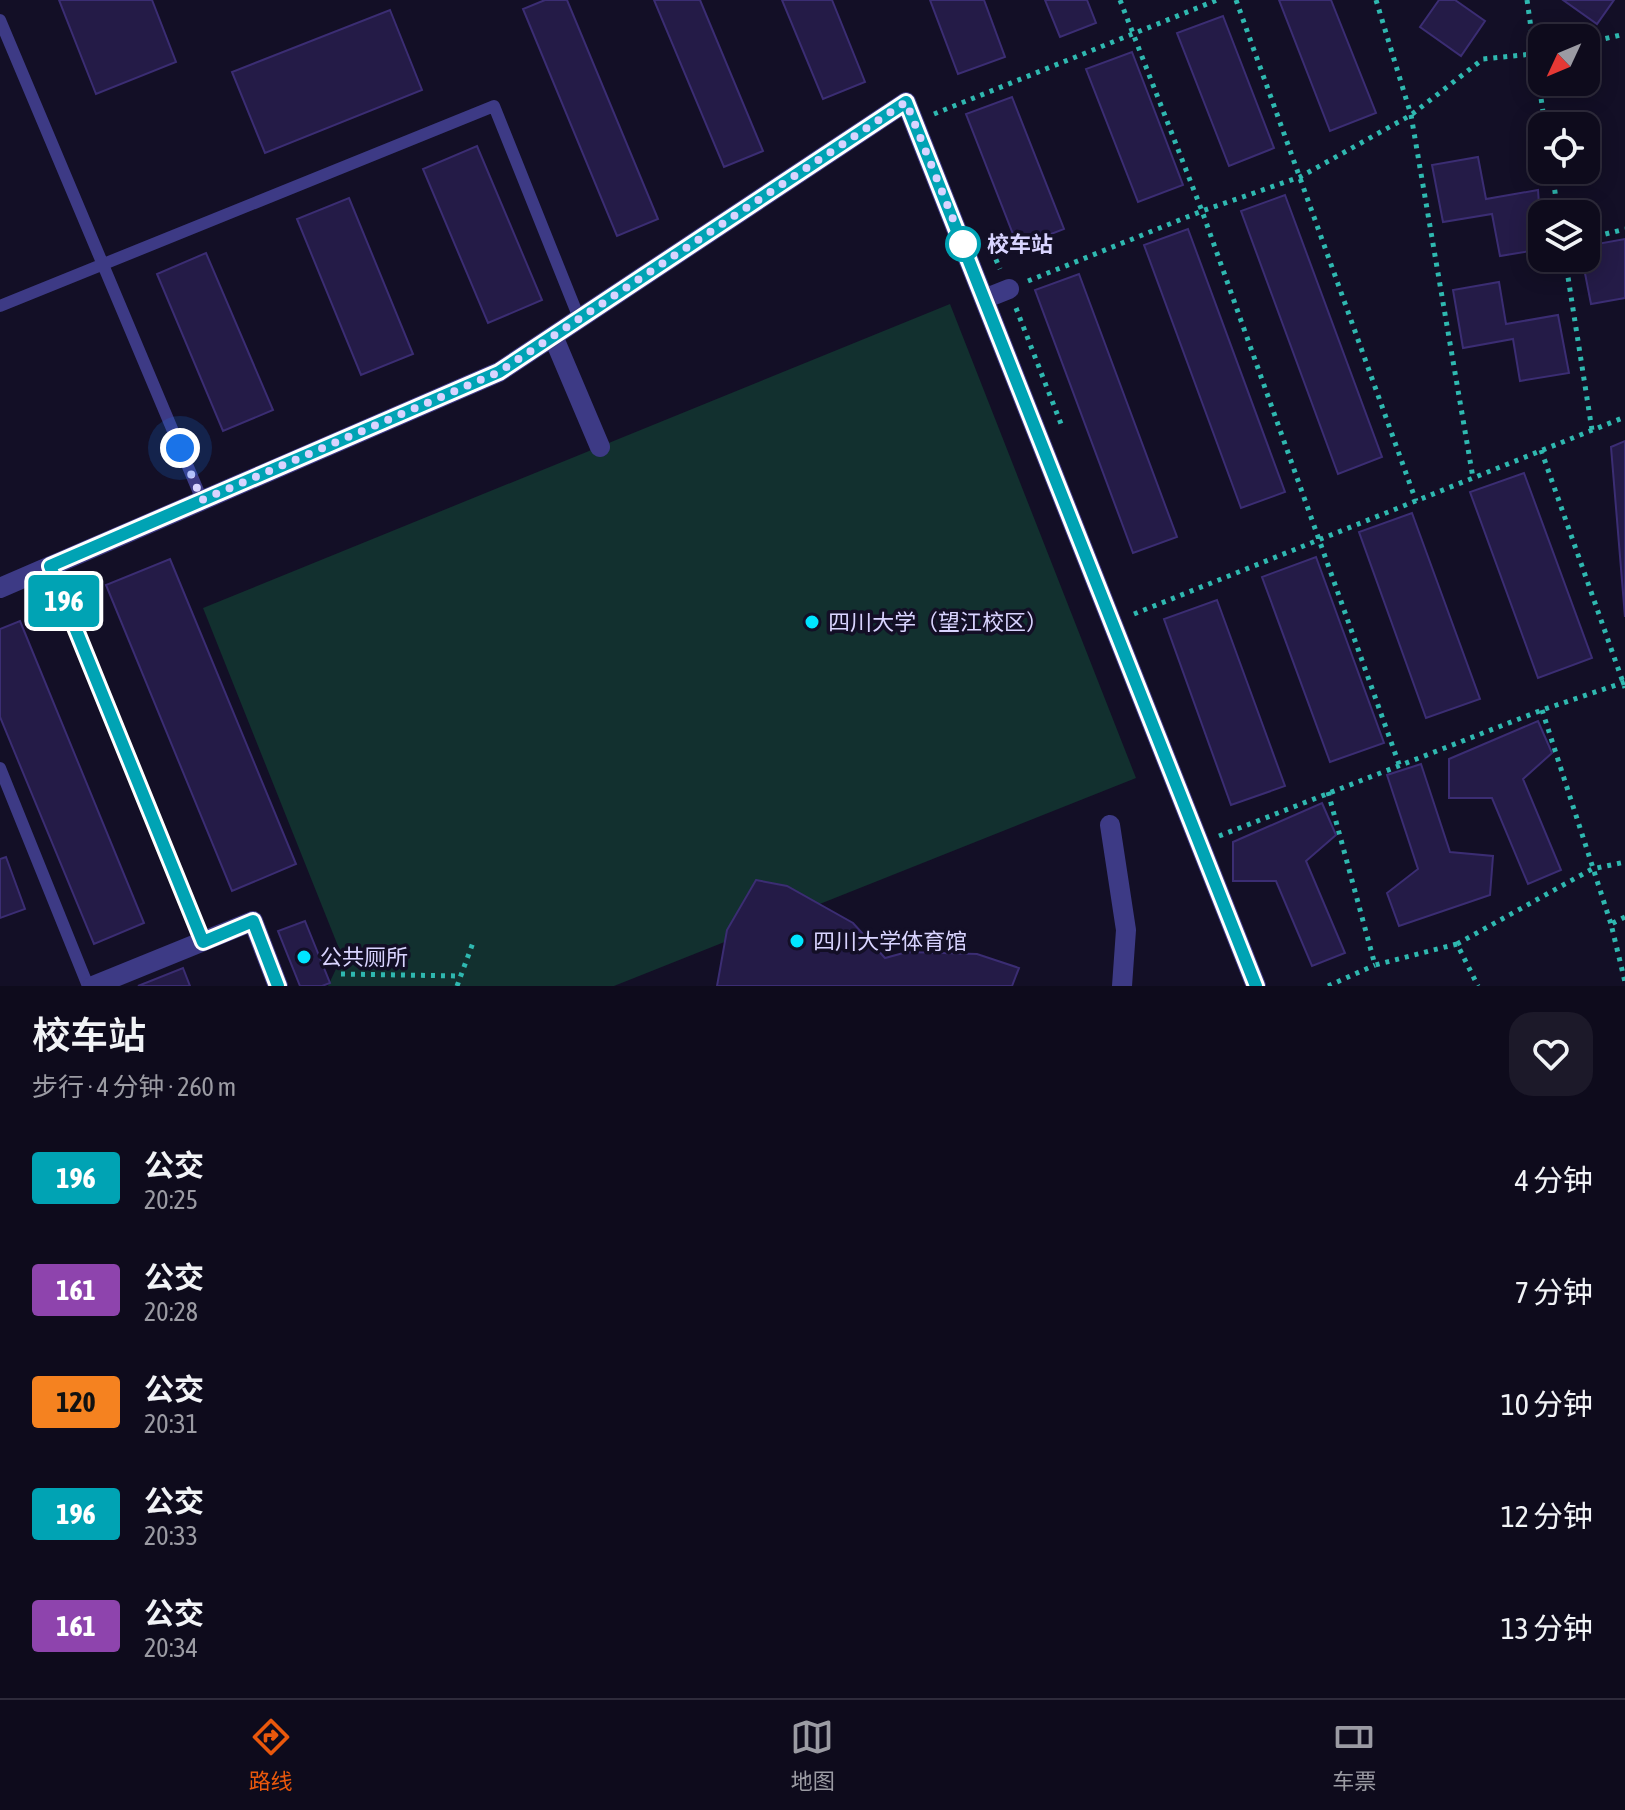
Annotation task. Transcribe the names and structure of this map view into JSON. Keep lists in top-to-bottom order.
{
  "places": [
    "校车站",
    "四川大学（望江校区）",
    "四川大学体育馆",
    "公共厕所"
  ],
  "lines": ["bus line 196"],
  "north": "bottom left",
  "page": {
    "on_map": "196",
    "heading": ["校车站", "步行 · 4 分钟 · 260 m"],
    "list": [
      {
        "mark": "196",
        "name": "公交",
        "note": "20:25",
        "value": "4 分钟"
      },
      {
        "mark": "161",
        "name": "公交",
        "note": "20:28",
        "value": "7 分钟"
      },
      {
        "mark": "120",
        "name": "公交",
        "note": "20:31",
        "value": "10 分钟"
      },
      {
        "mark": "196",
        "name": "公交",
        "note": "20:33",
        "value": "12 分钟"
      },
      {
        "mark": "161",
        "name": "公交",
        "note": "20:34",
        "value": "13 分钟"
      }
    ],
    "tabs": ["路线", "地图", "车票"]
  }
}
